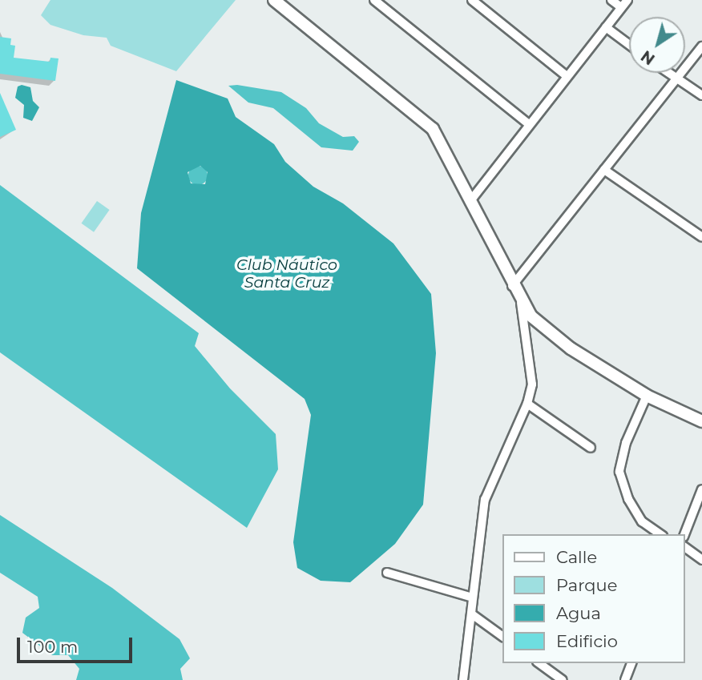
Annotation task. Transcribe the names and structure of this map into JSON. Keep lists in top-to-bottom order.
{
  "water": ["Club Náutico Santa Cruz"],
  "legend": [
    "Calle",
    "Parque",
    "Agua",
    "Edificio"
  ],
  "scale_bar": "100 m",
  "north": "bottom left"
}
